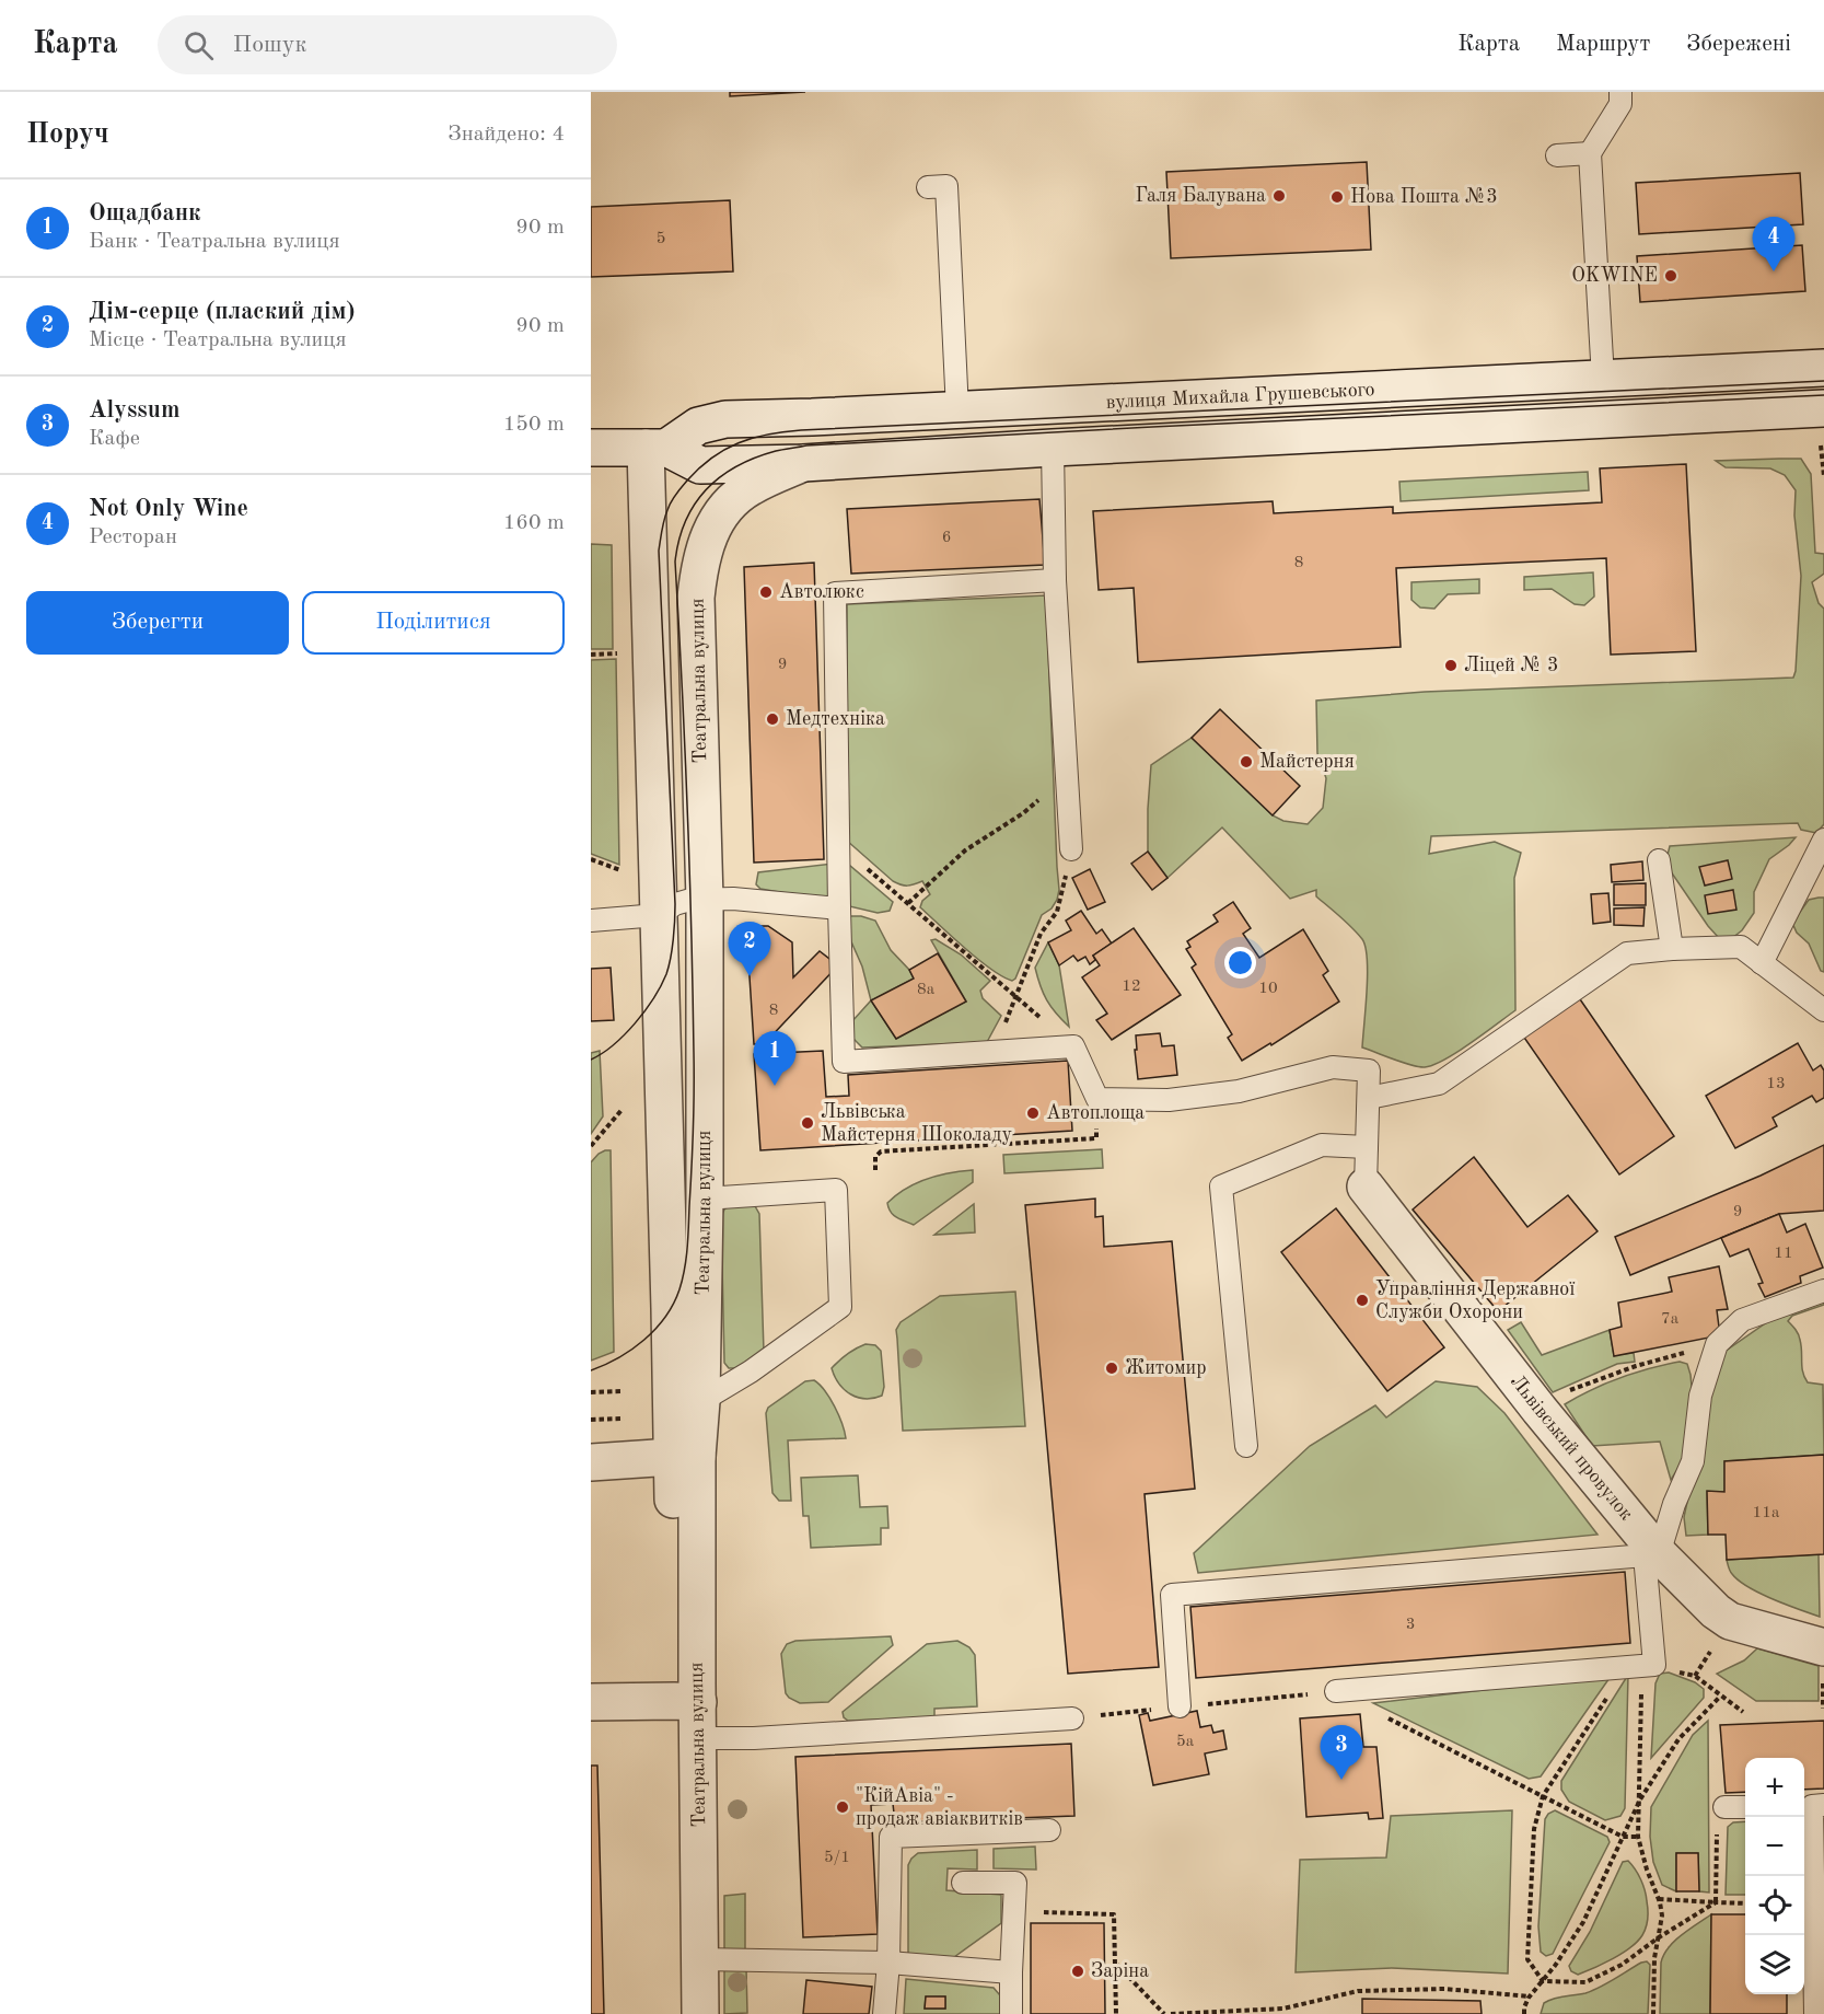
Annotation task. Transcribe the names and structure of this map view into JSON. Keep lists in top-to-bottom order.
{
  "streets": {
    "street": ["вулиця Михайла Грушевського", "Театральна вулиця", "Львівський провулок"]
  },
  "crossings": [
    ["вулиця Михайла Грушевського", "Театральна вулиця"]
  ],
  "places": [
    "Галя Балувана",
    "Нова Пошта №3",
    "OKWINE",
    "Автолюкс",
    "Ліцей № 3",
    "Медтехніка",
    "Майстерня",
    "Автоплоща",
    "Львівська Майстерня Шоколаду",
    "Управління Державної Служби Охорони",
    "Житомир",
    "\"КійАвіа\" - продаж авіаквитків",
    "Заріна"
  ],
  "house_numbers": [
    "5",
    "6",
    "8",
    "9",
    "12",
    "10",
    "8а",
    "8",
    "13",
    "9",
    "11",
    "7а",
    "11а",
    "3",
    "5а",
    "5/1"
  ],
  "page": {
    "header": "Карта",
    "search": "Пошук",
    "nav": ["Карта", "Маршрут", "Збережені"],
    "heading": ["Поруч", "Знайдено: 4"],
    "list": [
      {
        "mark": "1",
        "name": "Ощадбанк",
        "note": "Банк · Театральна вулиця",
        "value": "90 m"
      },
      {
        "mark": "2",
        "name": "Дім-серце (плаский дім)",
        "note": "Місце · Театральна вулиця",
        "value": "90 m"
      },
      {
        "mark": "3",
        "name": "Alyssum",
        "note": "Кафе",
        "value": "150 m"
      },
      {
        "mark": "4",
        "name": "Not Only Wine",
        "note": "Ресторан",
        "value": "160 m"
      }
    ],
    "pins": [
      "4",
      "2",
      "1",
      "3"
    ],
    "buttons": ["Зберегти", "Поділитися"],
    "map_buttons": ["+", "−"]
  }
}
